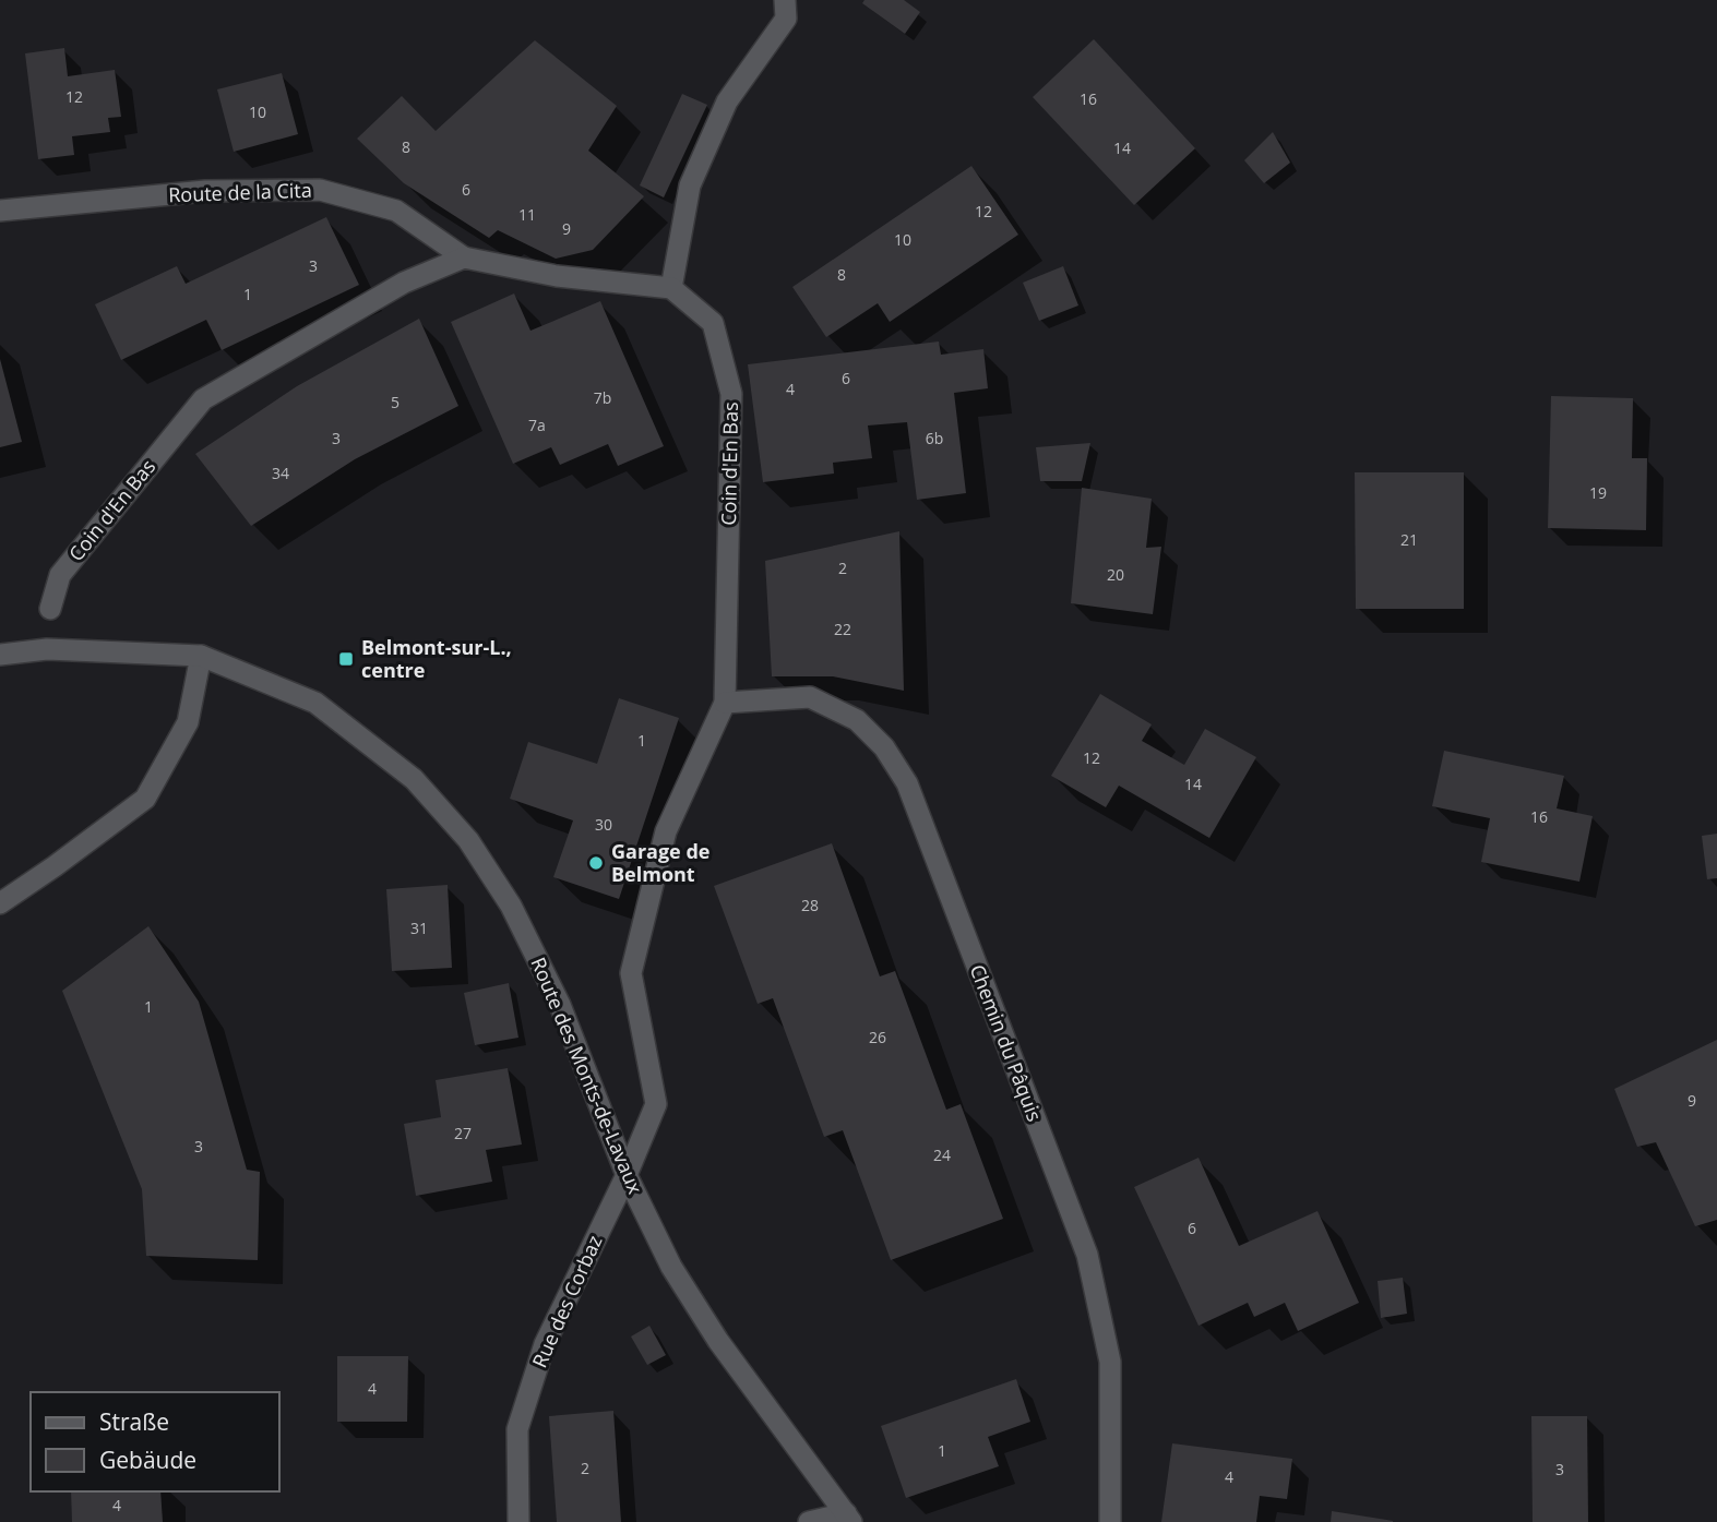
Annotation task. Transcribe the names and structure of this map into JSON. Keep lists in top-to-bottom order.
{
  "streets": {
    "street": [
      "Route de la Cita",
      "Coin d'En Bas",
      "Chemin du Pâquis",
      "Route des Monts-de-Lavaux",
      "Rue des Corbaz"
    ]
  },
  "crossings": [
    ["Route de la Cita", "Coin d'En Bas"],
    ["Coin d'En Bas", "Chemin du Pâquis"],
    ["Coin d'En Bas", "Route des Monts-de-Lavaux"],
    ["Coin d'En Bas", "Rue des Corbaz"],
    ["Route des Monts-de-Lavaux", "Rue des Corbaz"]
  ],
  "places": {
    "transit": ["Belmont-sur-L., centre"],
    "other": ["Garage de Belmont"]
  },
  "house_numbers": [
    "12",
    "16",
    "10",
    "8",
    "14",
    "6",
    "12",
    "11",
    "9",
    "10",
    "3",
    "8",
    "1",
    "6",
    "4",
    "7b",
    "5",
    "7a",
    "3",
    "6b",
    "34",
    "19",
    "21",
    "2",
    "20",
    "22",
    "1",
    "12",
    "14",
    "16",
    "30",
    "28",
    "31",
    "1",
    "26",
    "9",
    "27",
    "3",
    "24",
    "6",
    "4",
    "1",
    "2",
    "3",
    "4",
    "4"
  ],
  "legend": ["Straße", "Gebäude"]
}
